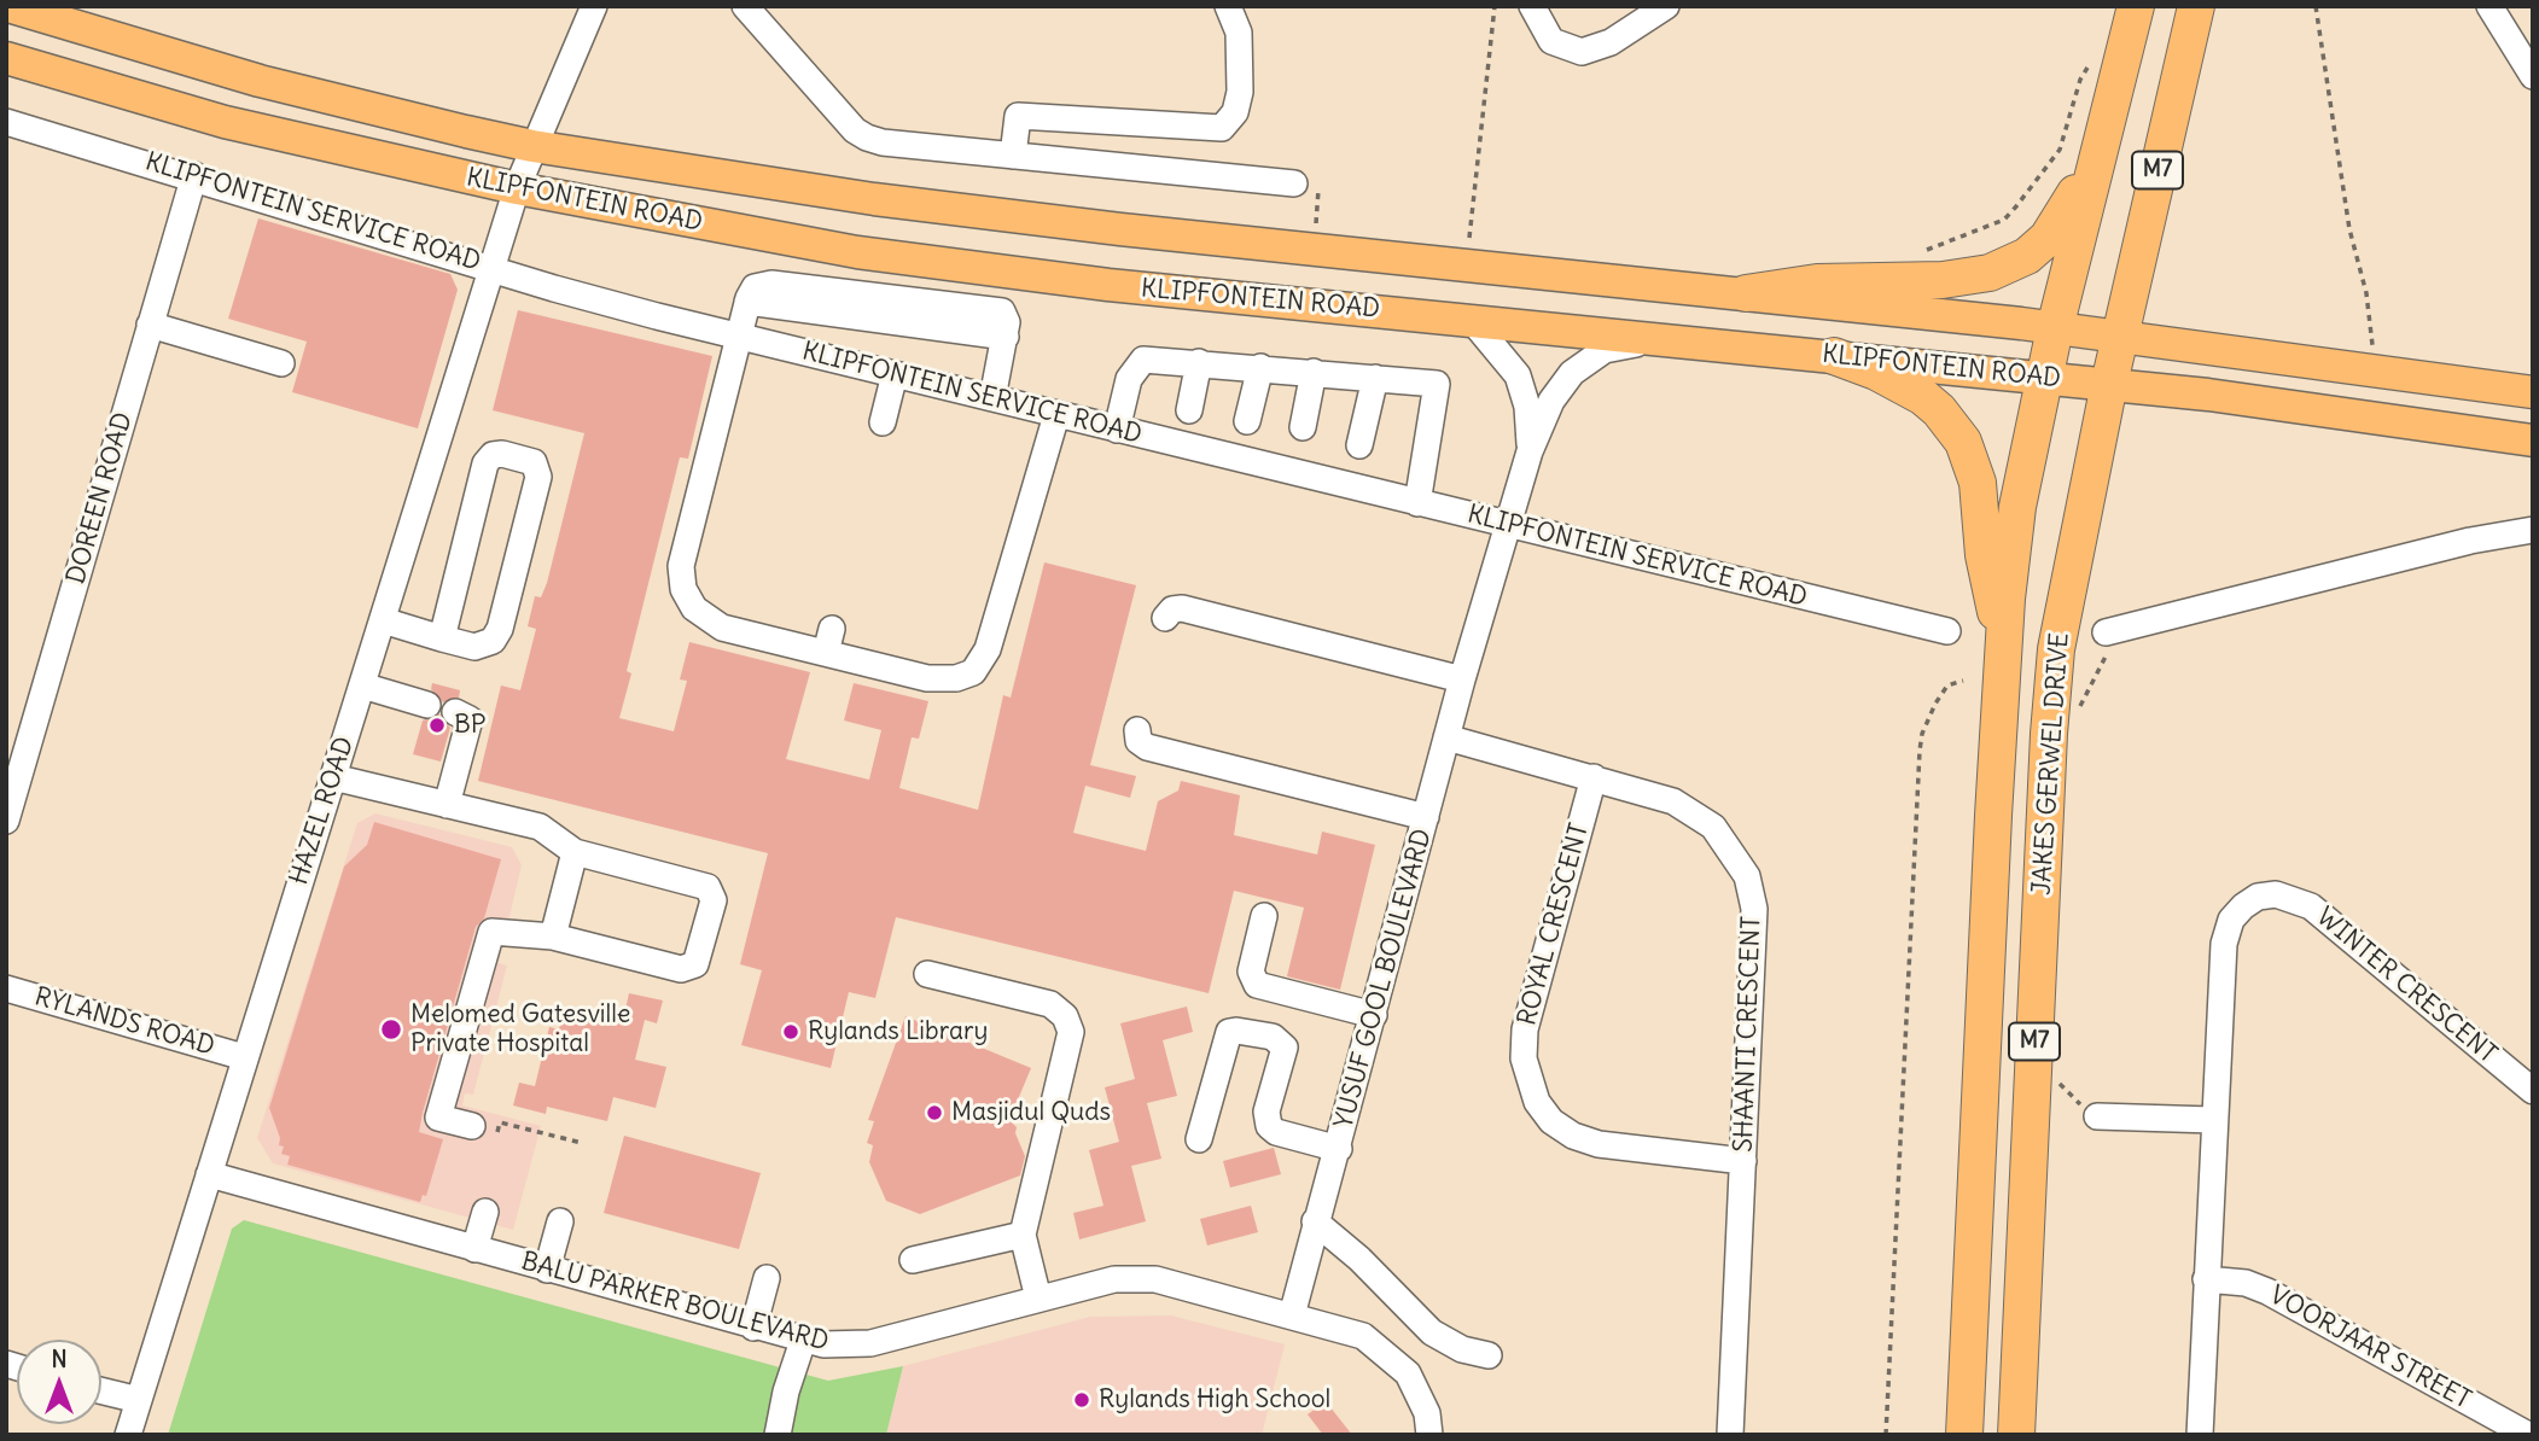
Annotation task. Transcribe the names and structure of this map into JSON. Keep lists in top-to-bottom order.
{
  "streets": {
    "highway": ["M7", "JAKES GERWEL DRIVE"],
    "main road": ["KLIPFONTEIN ROAD"],
    "street": [
      "KLIPFONTEIN SERVICE ROAD",
      "DOREEN ROAD",
      "HAZEL ROAD",
      "ROYAL CRESCENT",
      "YUSUF GOOL BOULEVARD",
      "WINTER CRESCENT",
      "RYLANDS ROAD",
      "SHAANTI CRESCENT",
      "BALU PARKER BOULEVARD",
      "VOORJAAR STREET"
    ]
  },
  "crossings": [
    ["KLIPFONTEIN ROAD", "JAKES GERWEL DRIVE"],
    ["KLIPFONTEIN ROAD", "HAZEL ROAD"],
    ["KLIPFONTEIN ROAD", "YUSUF GOOL BOULEVARD"],
    ["KLIPFONTEIN SERVICE ROAD", "DOREEN ROAD"],
    ["KLIPFONTEIN SERVICE ROAD", "HAZEL ROAD"],
    ["KLIPFONTEIN SERVICE ROAD", "YUSUF GOOL BOULEVARD"],
    ["HAZEL ROAD", "RYLANDS ROAD"],
    ["HAZEL ROAD", "BALU PARKER BOULEVARD"],
    ["ROYAL CRESCENT", "SHAANTI CRESCENT"],
    ["YUSUF GOOL BOULEVARD", "SHAANTI CRESCENT"],
    ["YUSUF GOOL BOULEVARD", "BALU PARKER BOULEVARD"],
    ["WINTER CRESCENT", "VOORJAAR STREET"]
  ],
  "places": [
    "BP",
    "Melomed Gatesville Private Hospital",
    "Rylands Library",
    "Masjidul Quds",
    "Rylands High School"
  ],
  "north": "top"
}
